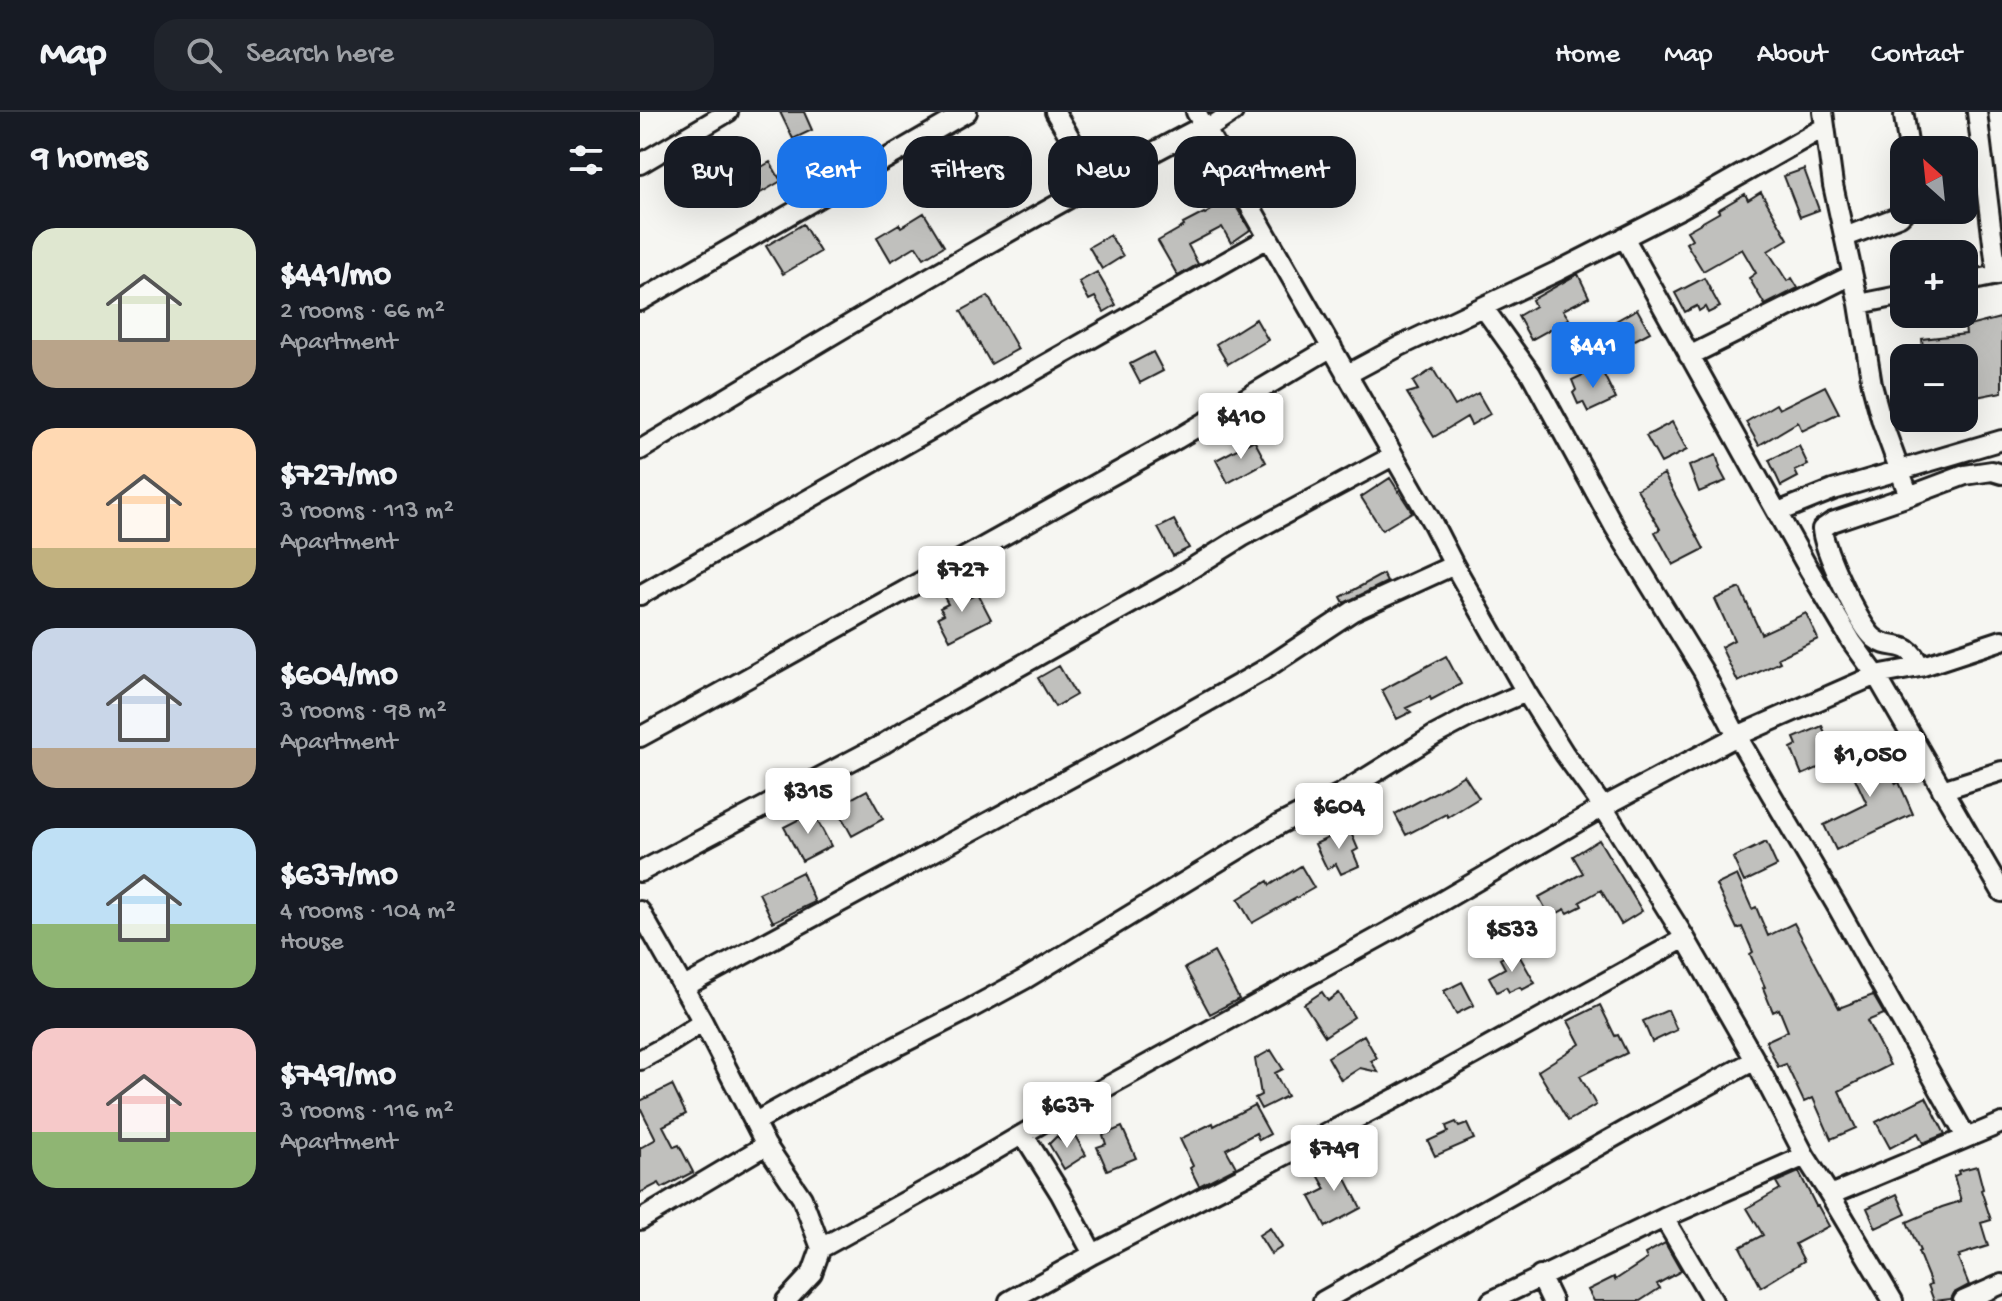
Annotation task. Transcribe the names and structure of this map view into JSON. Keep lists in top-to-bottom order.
{
  "north": "top left",
  "page": {
    "header": "Map",
    "search": "Search here",
    "nav": [
      "Home",
      "Map",
      "About",
      "Contact"
    ],
    "heading": "9 homes",
    "map_buttons": ["+", "−"],
    "chip": [
      "Buy",
      "Rent",
      "Filters",
      "New",
      "Apartment"
    ],
    "list": [
      {
        "name": "$441/mo",
        "note": "2 rooms · 66 m² · Apartment"
      },
      {
        "name": "$727/mo",
        "note": "3 rooms · 113 m² · Apartment"
      },
      {
        "name": "$604/mo",
        "note": "3 rooms · 98 m² · Apartment"
      },
      {
        "name": "$637/mo",
        "note": "4 rooms · 104 m² · House"
      },
      {
        "name": "$749/mo",
        "note": "3 rooms · 116 m² · Apartment"
      }
    ],
    "price": [
      "$441",
      "$410",
      "$727",
      "$1,050",
      "$315",
      "$604",
      "$533",
      "$637",
      "$749"
    ]
  }
}
